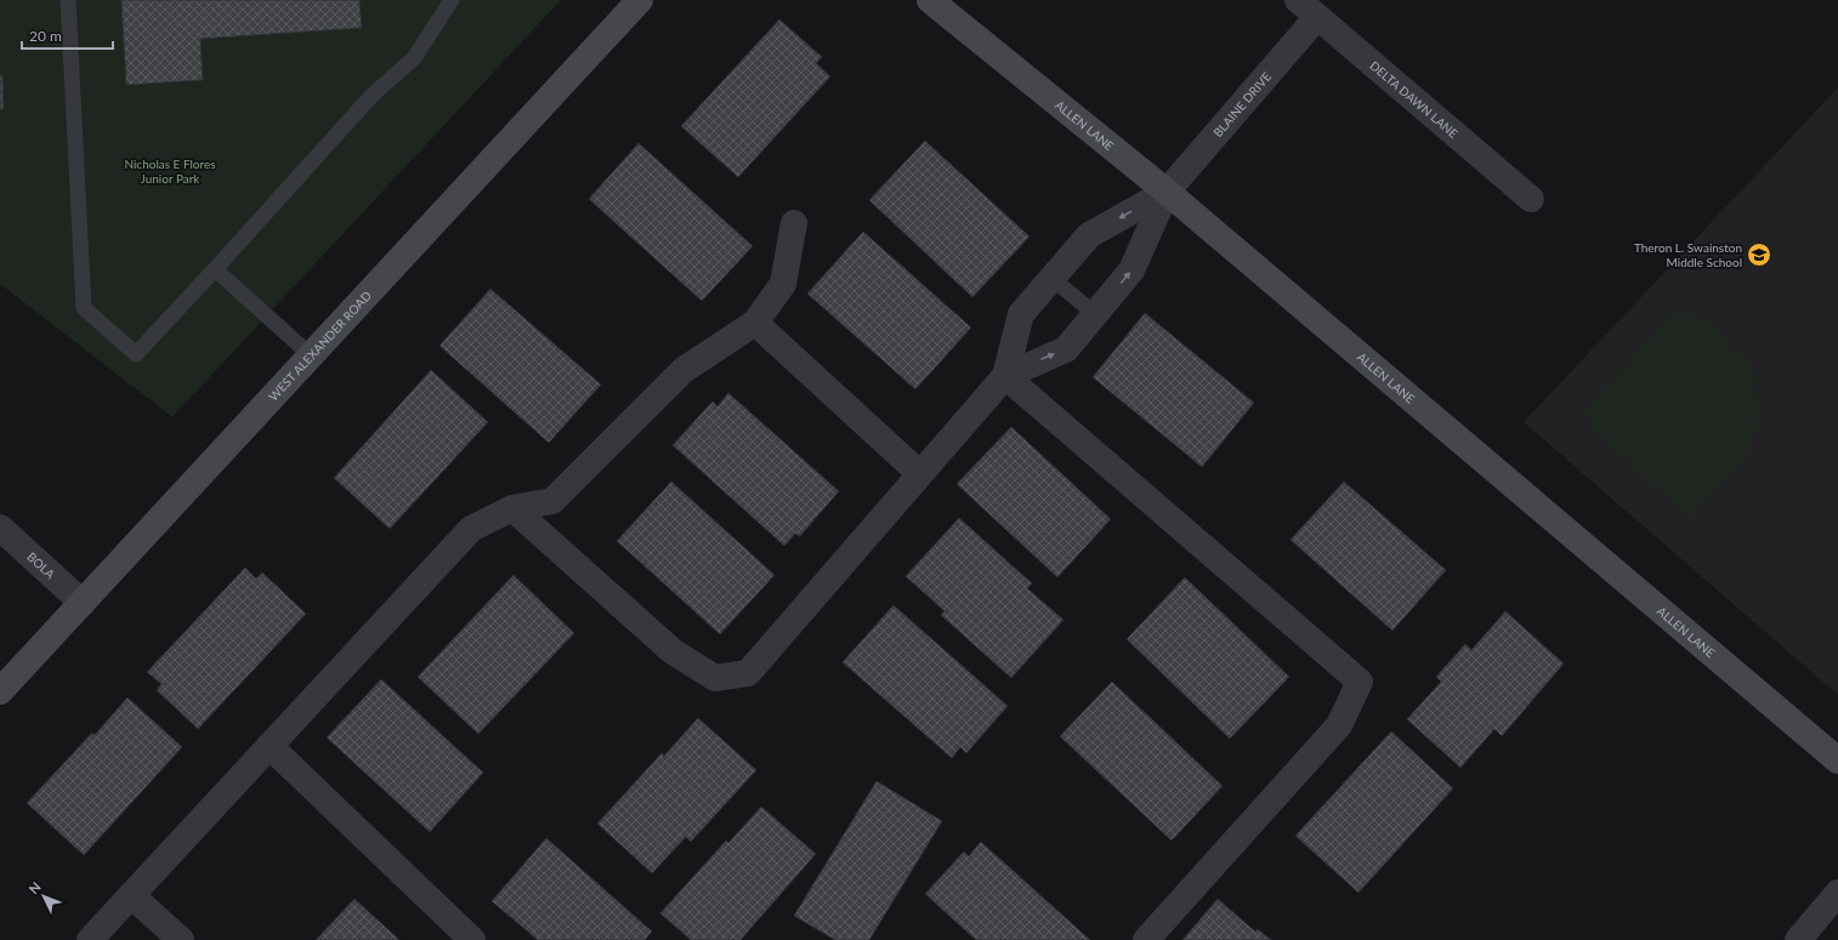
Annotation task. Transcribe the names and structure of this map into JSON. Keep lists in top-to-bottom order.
{
  "streets": {
    "main road": ["ALLEN LANE", "WEST ALEXANDER ROAD"],
    "street": ["DELTA DAWN LANE", "BLAINE DRIVE", "BOLA"]
  },
  "crossings": [
    ["DELTA DAWN LANE", "BLAINE DRIVE"],
    ["BLAINE DRIVE", "ALLEN LANE"],
    ["WEST ALEXANDER ROAD", "BOLA"]
  ],
  "parks": ["Nicholas E Flores Junior Park"],
  "places": {
    "school or university": ["Theron L. Swainston Middle School"]
  },
  "scale_bar": "20 m",
  "north": "top left"
}
